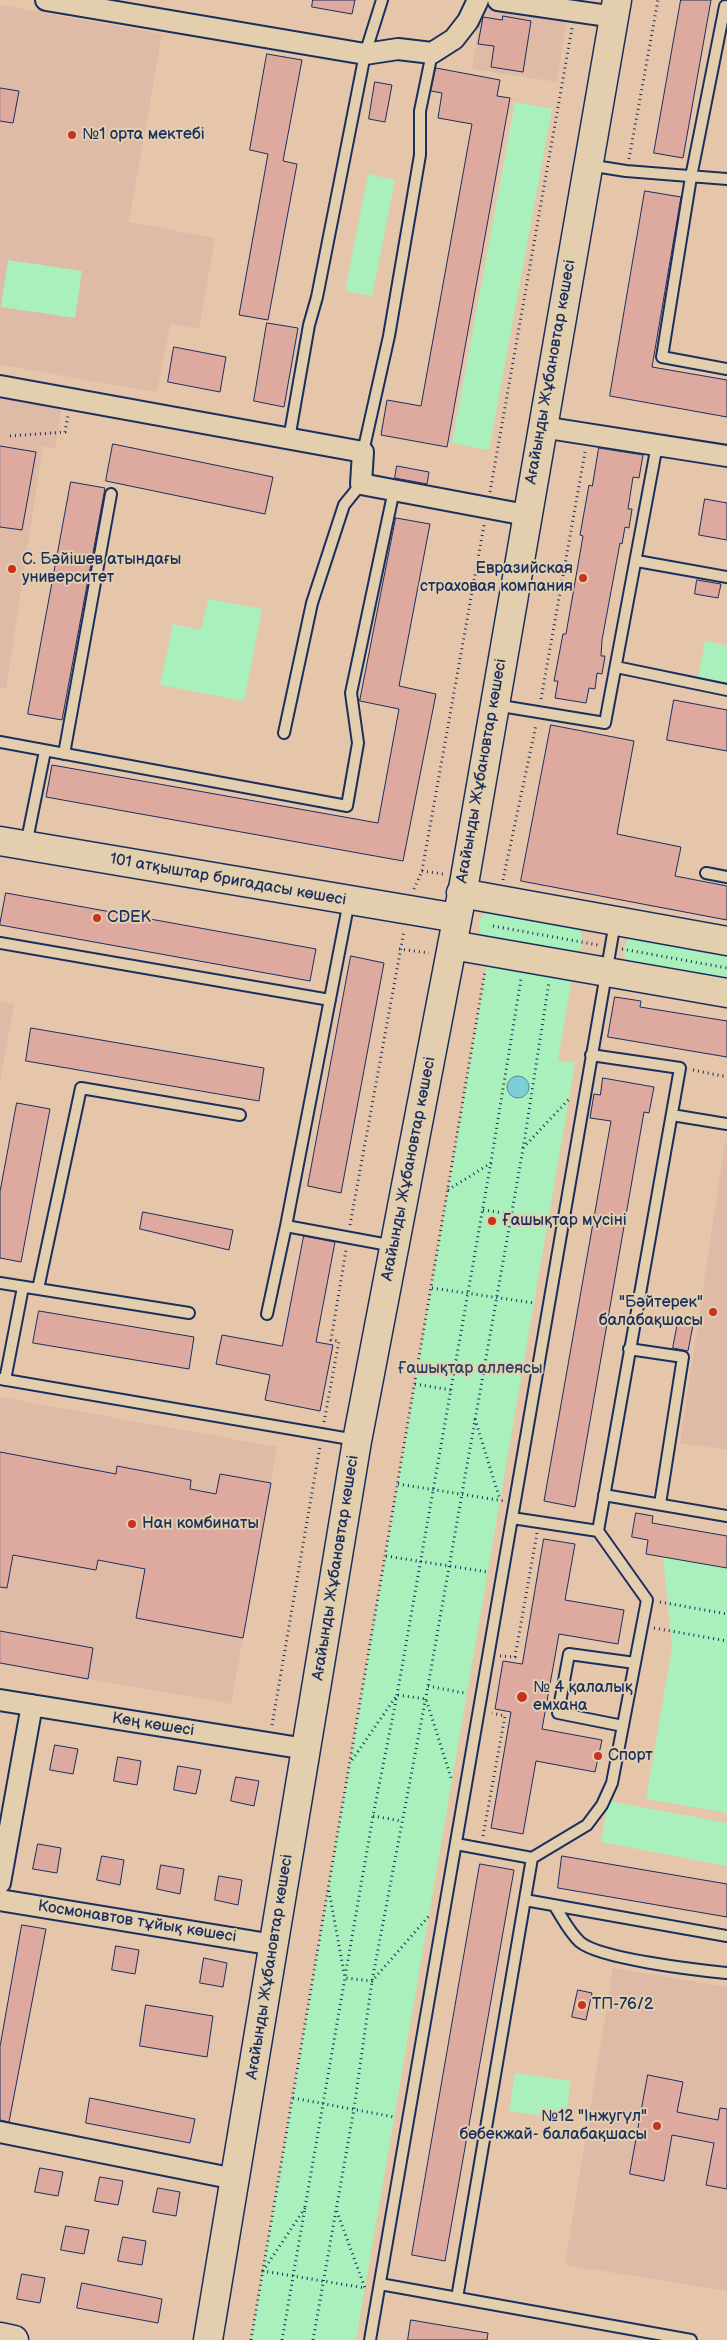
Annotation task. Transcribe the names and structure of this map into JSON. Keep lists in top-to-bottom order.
{
  "streets": {
    "street": [
      "Ағайынды Жұбановтар көшесі",
      "101 атқыштар бригадасы көшесі",
      "Кең көшесі",
      "Космонавтов тұйық көшесі"
    ]
  },
  "crossings": [
    ["Ағайынды Жұбановтар көшесі", "101 атқыштар бригадасы көшесі"],
    ["Ағайынды Жұбановтар көшесі", "Кең көшесі"],
    ["Ағайынды Жұбановтар көшесі", "Космонавтов тұйық көшесі"]
  ],
  "parks": ["Ғашықтар аллеясы"],
  "places": [
    "№1 орта мектебі",
    "С. Бәйішев атындағы университет",
    "Евразийская страховая компания",
    "CDEK",
    "Ғашықтар мүсіні",
    "\"Бәйтерек\" балабақшасы",
    "Нан комбинаты",
    "№ 4 қалалық емхана",
    "Спорт",
    "ТП-76/2",
    "№12 \"Інжугүл\" бөбекжай- балабақшасы"
  ]
}
